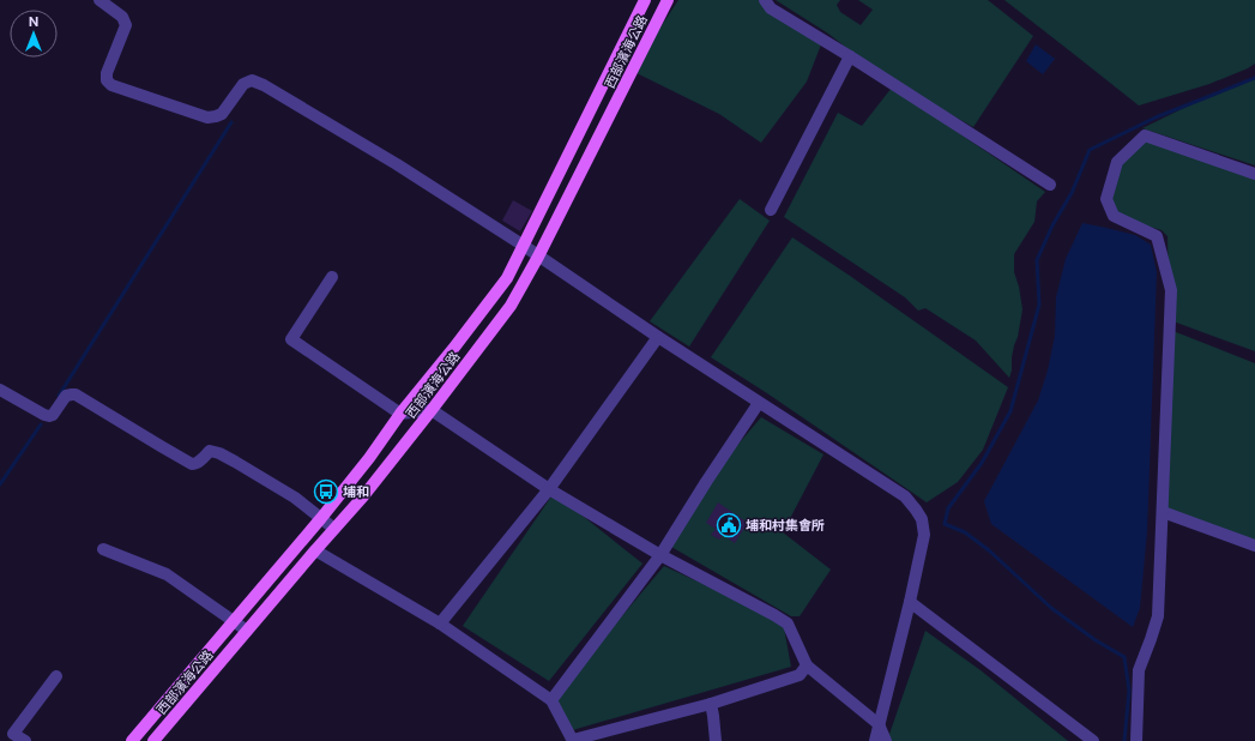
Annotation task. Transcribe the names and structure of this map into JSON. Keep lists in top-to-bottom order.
{
  "streets": {
    "main road": ["西部濱海公路"]
  },
  "places": {
    "bus stop": ["埔和"],
    "public building": ["埔和村集會所"]
  },
  "north": "top"
}
